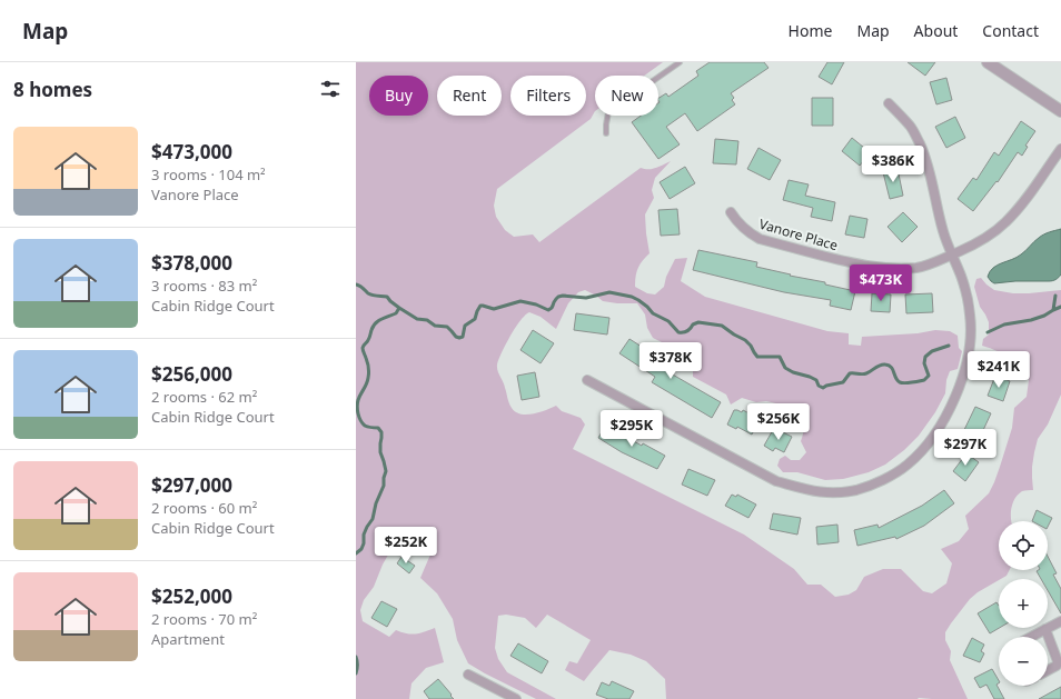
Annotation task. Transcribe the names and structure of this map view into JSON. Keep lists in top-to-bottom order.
{
  "streets": {
    "street": ["Vanore Place"]
  },
  "page": {
    "header": "Map",
    "nav": [
      "Home",
      "Map",
      "About",
      "Contact"
    ],
    "heading": "8 homes",
    "chip": [
      "Buy",
      "Rent",
      "Filters",
      "New"
    ],
    "list": [
      {
        "name": "$473,000",
        "note": "3 rooms · 104 m² · Vanore Place"
      },
      {
        "name": "$378,000",
        "note": "3 rooms · 83 m² · Cabin Ridge Court"
      },
      {
        "name": "$256,000",
        "note": "2 rooms · 62 m² · Cabin Ridge Court"
      },
      {
        "name": "$297,000",
        "note": "2 rooms · 60 m² · Cabin Ridge Court"
      },
      {
        "name": "$252,000",
        "note": "2 rooms · 70 m² · Apartment"
      }
    ],
    "price": [
      "$386K",
      "$473K",
      "$378K",
      "$241K",
      "$256K",
      "$295K",
      "$297K",
      "$252K"
    ],
    "map_buttons": ["+", "−"]
  }
}
